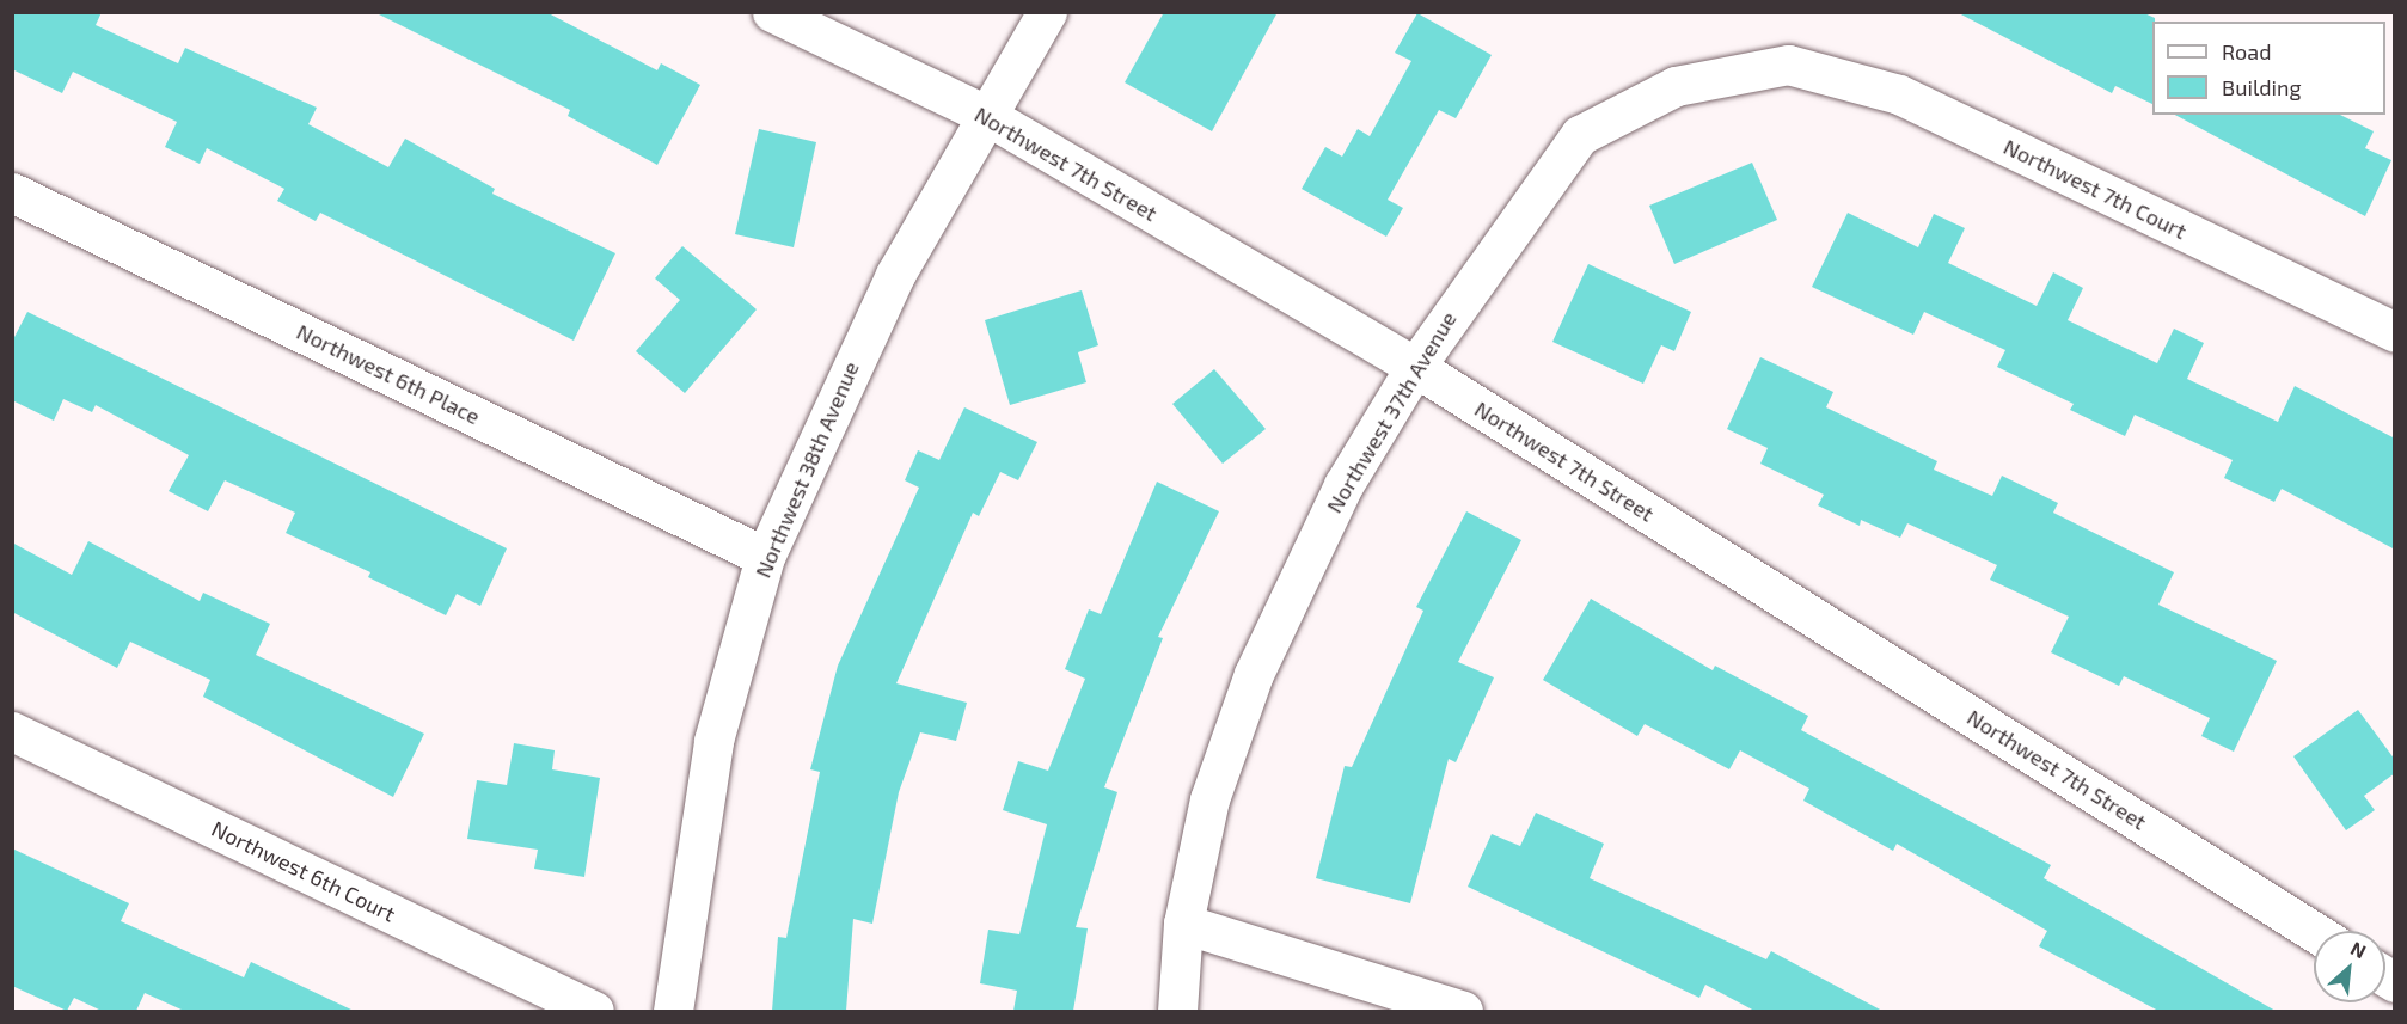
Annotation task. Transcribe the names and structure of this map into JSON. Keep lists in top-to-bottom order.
{
  "streets": {
    "street": [
      "Northwest 7th Street",
      "Northwest 7th Court",
      "Northwest 6th Place",
      "Northwest 37th Avenue",
      "Northwest 38th Avenue",
      "Northwest 6th Court"
    ]
  },
  "crossings": [
    ["Northwest 7th Street", "Northwest 37th Avenue"],
    ["Northwest 7th Street", "Northwest 38th Avenue"],
    ["Northwest 7th Court", "Northwest 37th Avenue"],
    ["Northwest 6th Place", "Northwest 38th Avenue"]
  ],
  "legend": ["Road", "Building"],
  "north": "top right"
}
